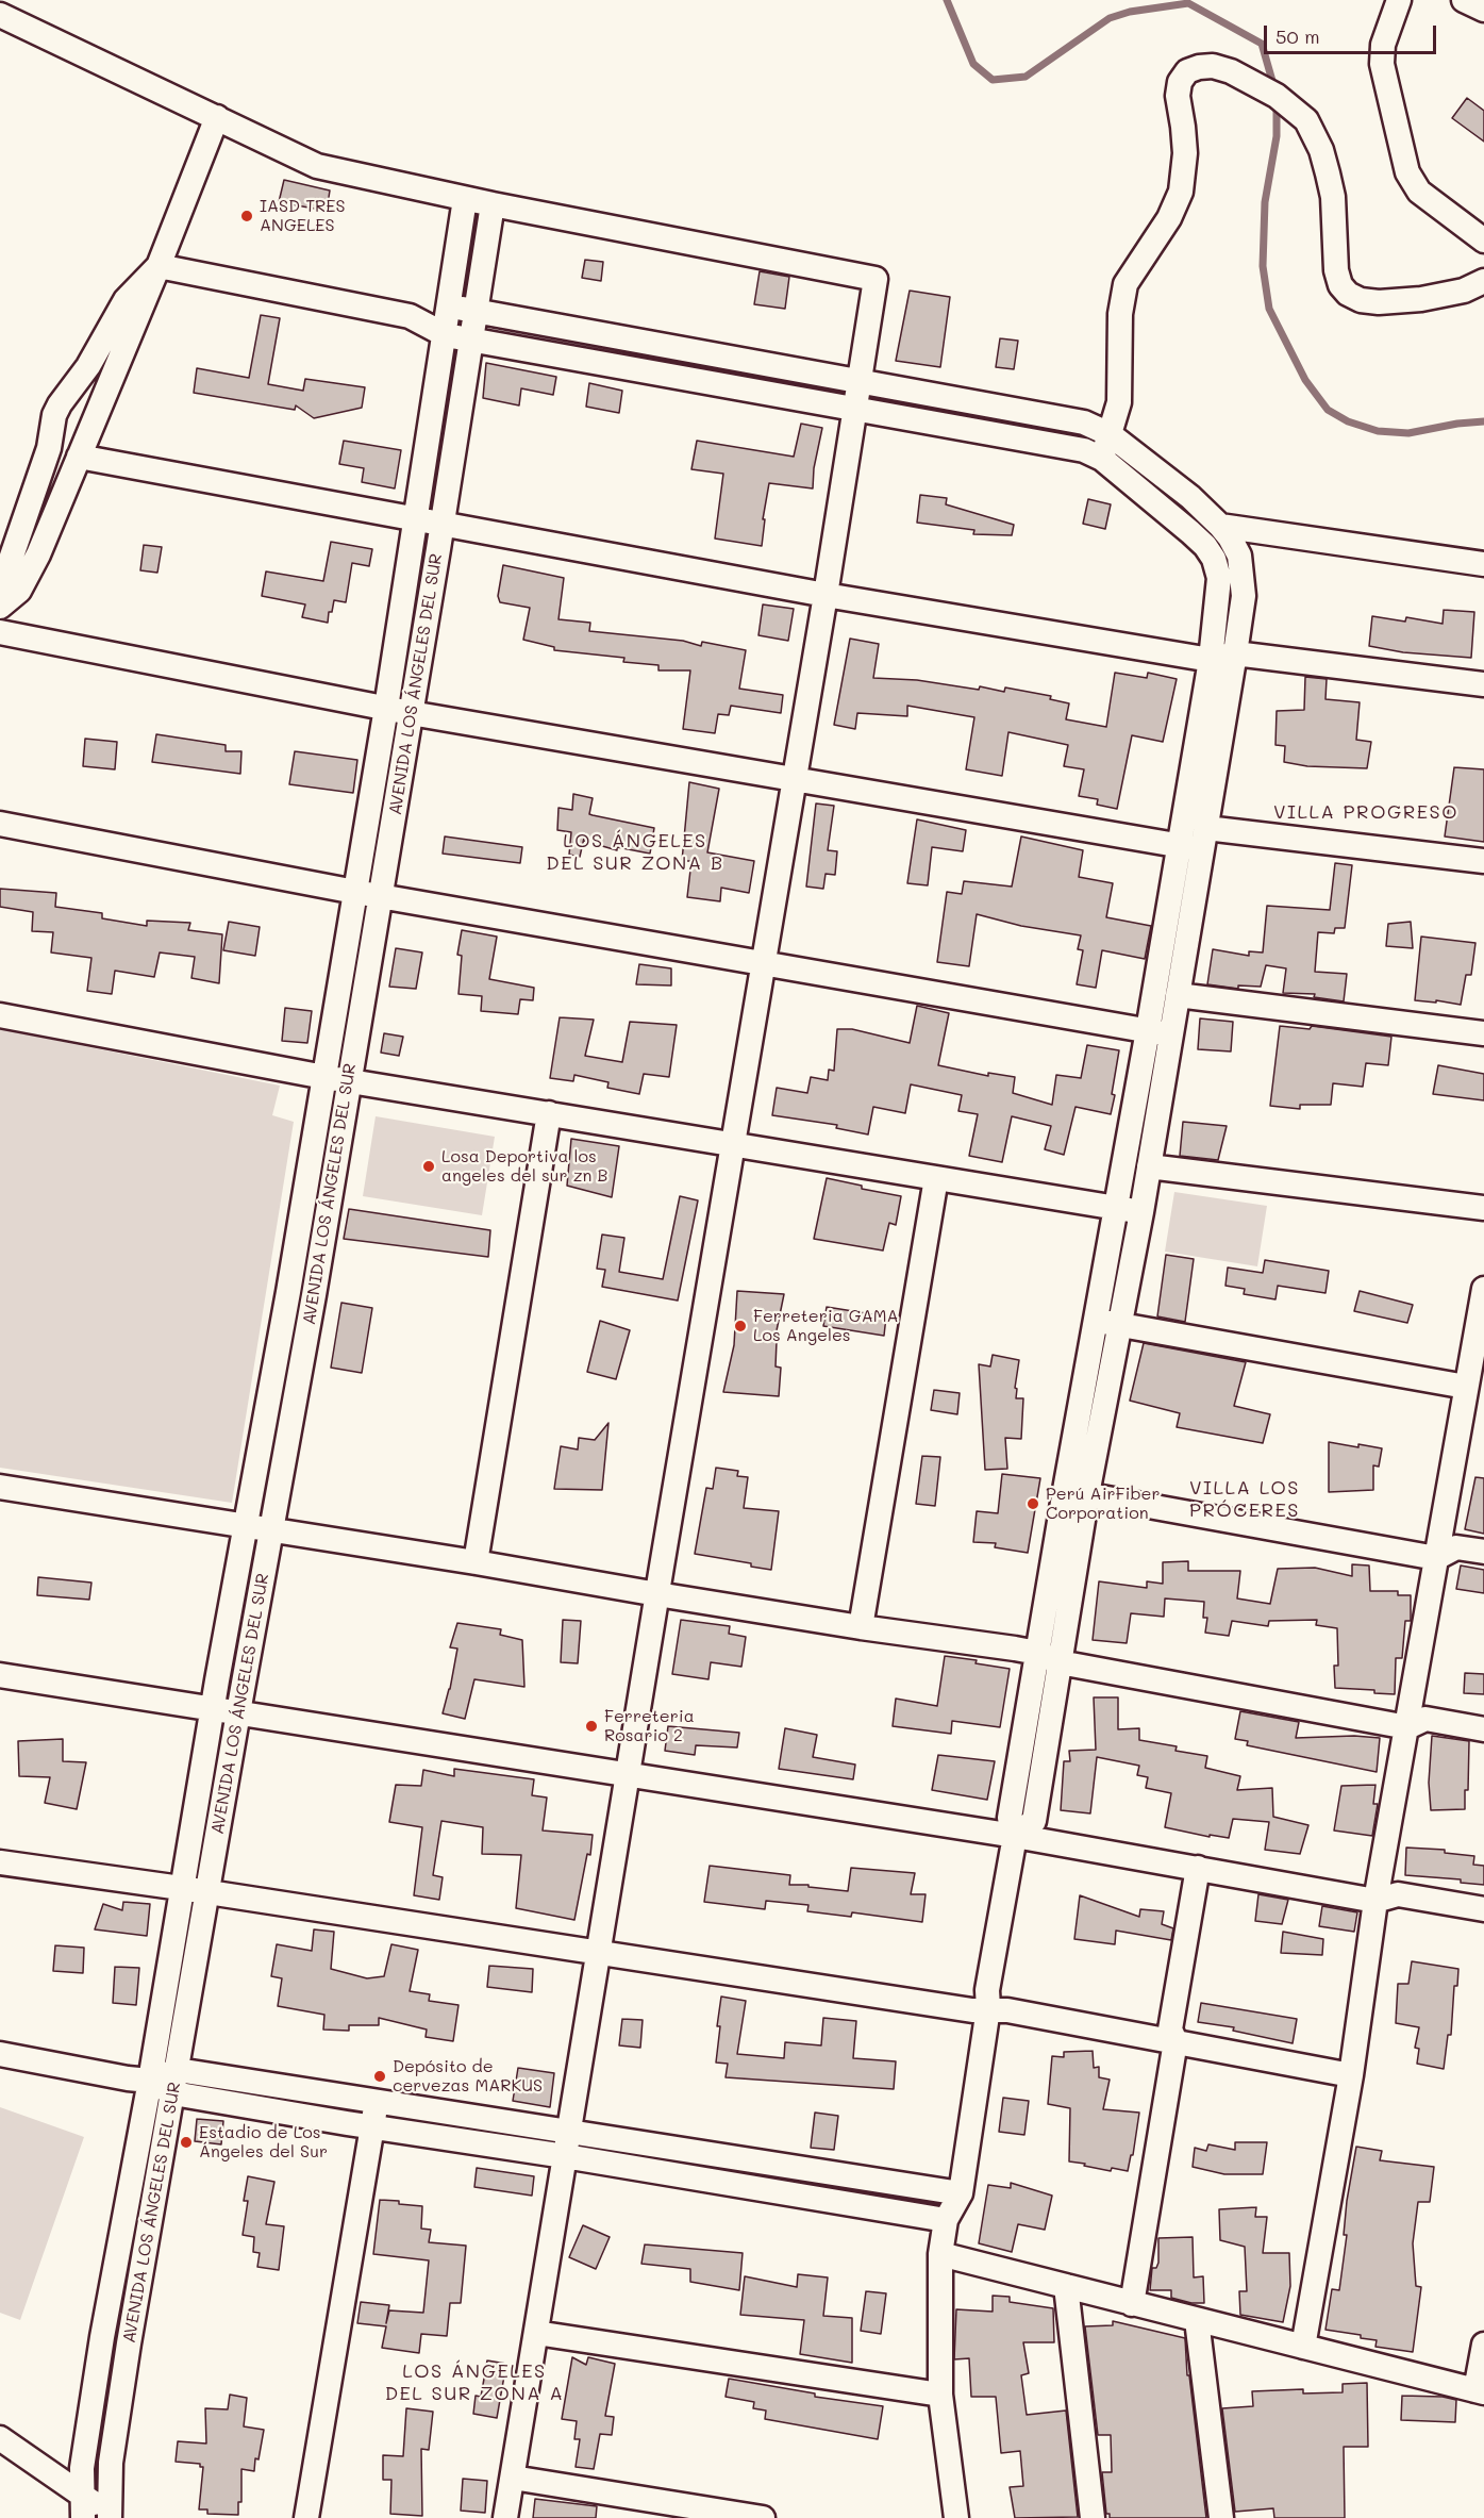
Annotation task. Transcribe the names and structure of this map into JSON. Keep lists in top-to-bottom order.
{
  "streets": {
    "street": ["AVENIDA LOS ÁNGELES DEL SUR"]
  },
  "districts": [
    "VILLA PROGRESO",
    "LOS ÁNGELES DEL SUR ZONA B",
    "VILLA LOS PRÓCERES",
    "LOS ÁNGELES DEL SUR ZONA A"
  ],
  "places": [
    "IASD TRES ANGELES",
    "Losa Deportiva los angeles del sur zn B",
    "Ferreteria GAMA Los Angeles",
    "Perú AirFiber Corporation",
    "Ferreteria Rosario 2",
    "Depósito de cervezas MARKUS",
    "Estadio de Los Ángeles del Sur"
  ],
  "scale_bar": "50 m"
}
